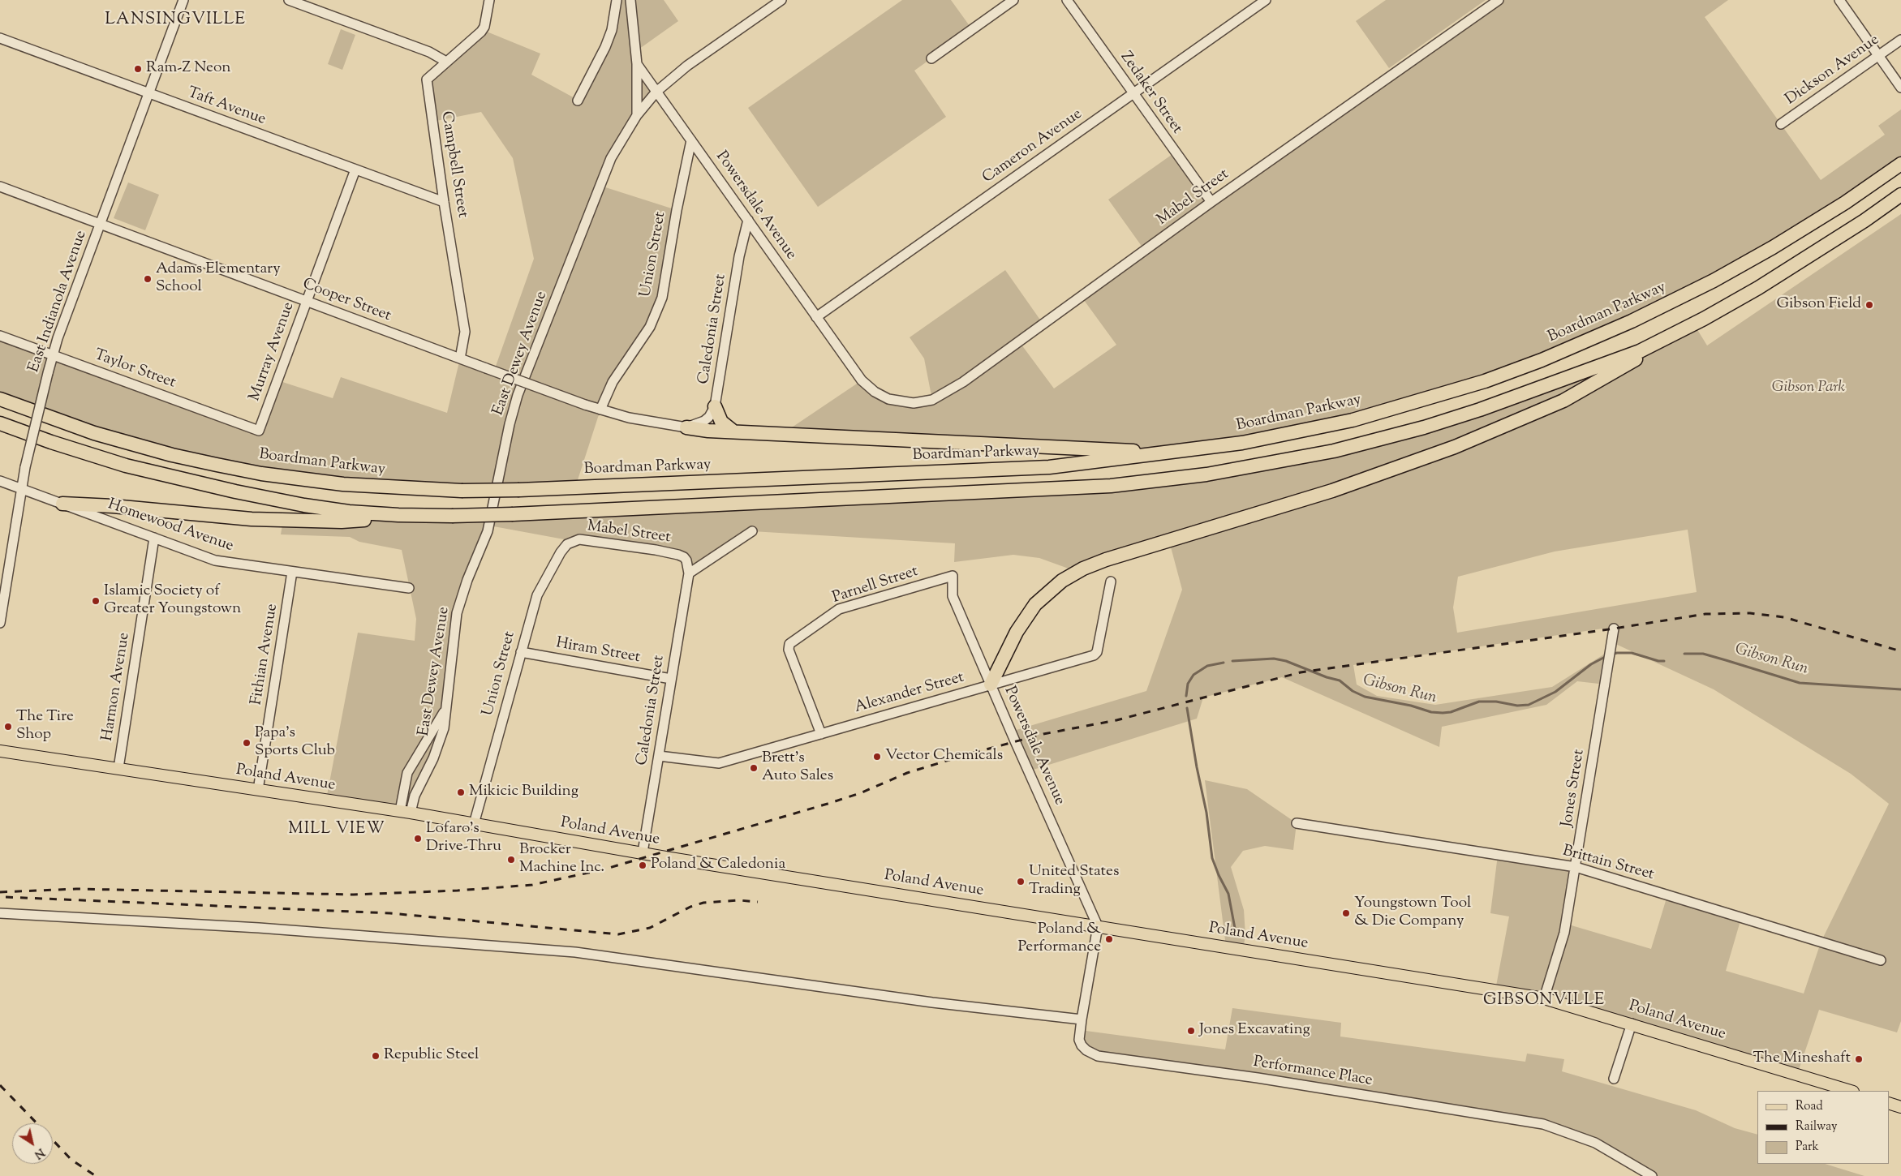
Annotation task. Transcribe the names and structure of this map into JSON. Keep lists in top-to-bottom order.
{
  "streets": {
    "highway": ["Boardman Parkway"],
    "main road": ["Poland Avenue"],
    "street": [
      "Dickson Avenue",
      "Zedaker Street",
      "Taft Avenue",
      "Cameron Avenue",
      "Campbell Street",
      "Mabel Street",
      "Powersdale Avenue",
      "Union Street",
      "Cooper Street",
      "East Indianola Avenue",
      "Caledonia Street",
      "Murray Avenue",
      "East Dewey Avenue",
      "Taylor Street",
      "Homewood Avenue",
      "Parnell Street",
      "Hiram Street",
      "Fithian Avenue",
      "Harmon Avenue",
      "Alexander Street",
      "Jones Street",
      "Brittain Street",
      "Performance Place"
    ]
  },
  "crossings": [
    ["Zedaker Street", "Cameron Avenue"],
    ["Zedaker Street", "Mabel Street"],
    ["Taft Avenue", "Campbell Street"],
    ["Taft Avenue", "East Indianola Avenue"],
    ["Taft Avenue", "Murray Avenue"],
    ["Cameron Avenue", "Powersdale Avenue"],
    ["Campbell Street", "Cooper Street"],
    ["Mabel Street", "Powersdale Avenue"],
    ["Mabel Street", "Union Street"],
    ["Mabel Street", "Caledonia Street"],
    ["Powersdale Avenue", "Union Street"],
    ["Powersdale Avenue", "Caledonia Street"],
    ["Powersdale Avenue", "East Dewey Avenue"],
    ["Powersdale Avenue", "Parnell Street"],
    ["Powersdale Avenue", "Alexander Street"],
    ["Powersdale Avenue", "Poland Avenue"],
    ["Powersdale Avenue", "Performance Place"],
    ["Union Street", "Cooper Street"],
    ["Union Street", "Hiram Street"],
    ["Union Street", "Poland Avenue"],
    ["Cooper Street", "East Indianola Avenue"],
    ["Cooper Street", "Caledonia Street"],
    ["Cooper Street", "Murray Avenue"],
    ["East Indianola Avenue", "Taylor Street"],
    ["East Indianola Avenue", "Homewood Avenue"],
    ["Caledonia Street", "Hiram Street"],
    ["Caledonia Street", "Alexander Street"],
    ["Caledonia Street", "Poland Avenue"],
    ["Murray Avenue", "Taylor Street"],
    ["East Dewey Avenue", "Poland Avenue"],
    ["Homewood Avenue", "Fithian Avenue"],
    ["Homewood Avenue", "Harmon Avenue"],
    ["Parnell Street", "Alexander Street"],
    ["Fithian Avenue", "Poland Avenue"],
    ["Harmon Avenue", "Poland Avenue"],
    ["Poland Avenue", "Jones Street"],
    ["Poland Avenue", "Performance Place"],
    ["Jones Street", "Brittain Street"]
  ],
  "districts": ["LANSINGVILLE", "MILL VIEW", "GIBSONVILLE"],
  "water": ["Gibson Run"],
  "parks": ["Gibson Park"],
  "places": [
    "Ram-Z Neon",
    "Adams Elementary School",
    "Gibson Field",
    "Islamic Society of Greater Youngstown",
    "The Tire Shop",
    "Papa's Sports Club",
    "Vector Chemicals",
    "Brett's Auto Sales",
    "Mikicic Building",
    "Lofaro's Drive-Thru",
    "Brocker Machine Inc.",
    "Poland & Caledonia",
    "United States Trading",
    "Youngstown Tool & Die Company",
    "Poland & Performance",
    "Jones Excavating",
    "Republic Steel",
    "The Mineshaft"
  ],
  "legend": ["Road", "Railway", "Park"],
  "north": "bottom right"
}
